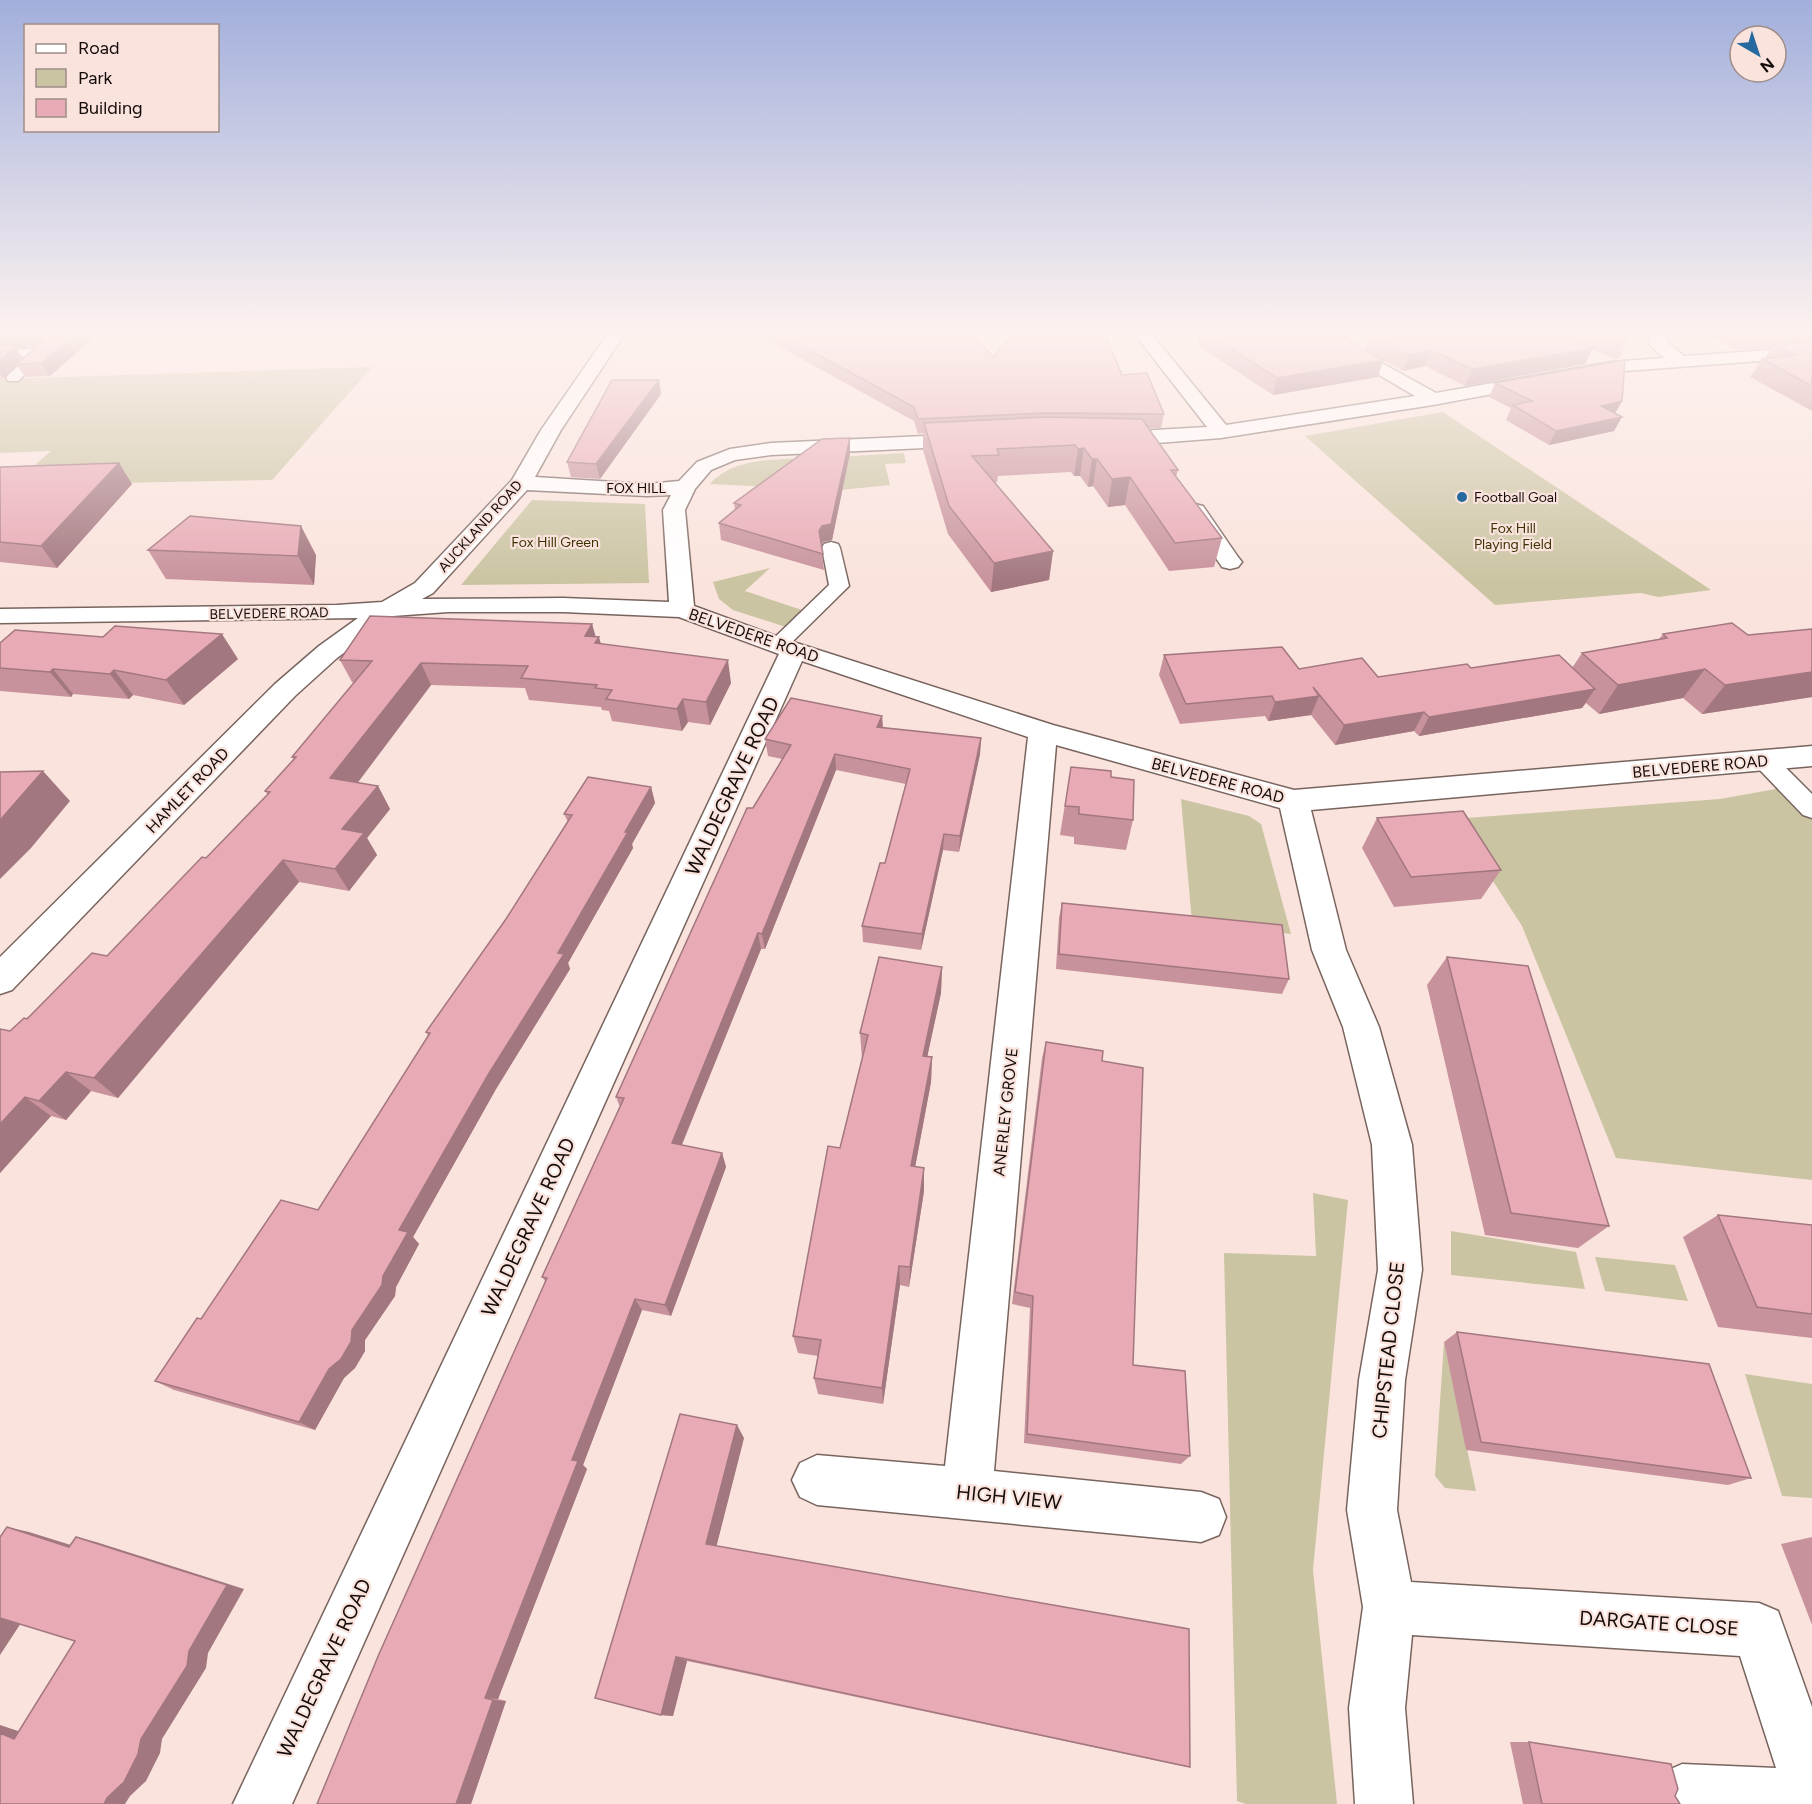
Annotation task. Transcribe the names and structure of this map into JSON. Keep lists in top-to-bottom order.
{
  "streets": {
    "street": [
      "FOX HILL",
      "AUCKLAND ROAD",
      "BELVEDERE ROAD",
      "WALDEGRAVE ROAD",
      "HAMLET ROAD",
      "ANERLEY GROVE",
      "CHIPSTEAD CLOSE",
      "HIGH VIEW",
      "DARGATE CLOSE"
    ]
  },
  "crossings": [
    ["FOX HILL", "AUCKLAND ROAD"],
    ["FOX HILL", "BELVEDERE ROAD"],
    ["AUCKLAND ROAD", "BELVEDERE ROAD"],
    ["AUCKLAND ROAD", "HAMLET ROAD"],
    ["BELVEDERE ROAD", "WALDEGRAVE ROAD"],
    ["BELVEDERE ROAD", "HAMLET ROAD"],
    ["BELVEDERE ROAD", "ANERLEY GROVE"],
    ["BELVEDERE ROAD", "CHIPSTEAD CLOSE"],
    ["ANERLEY GROVE", "HIGH VIEW"],
    ["CHIPSTEAD CLOSE", "DARGATE CLOSE"]
  ],
  "parks": ["Fox Hill Playing Field", "Fox Hill Green"],
  "places": ["Football Goal"],
  "legend": ["Road", "Park", "Building"],
  "north": "bottom right"
}
